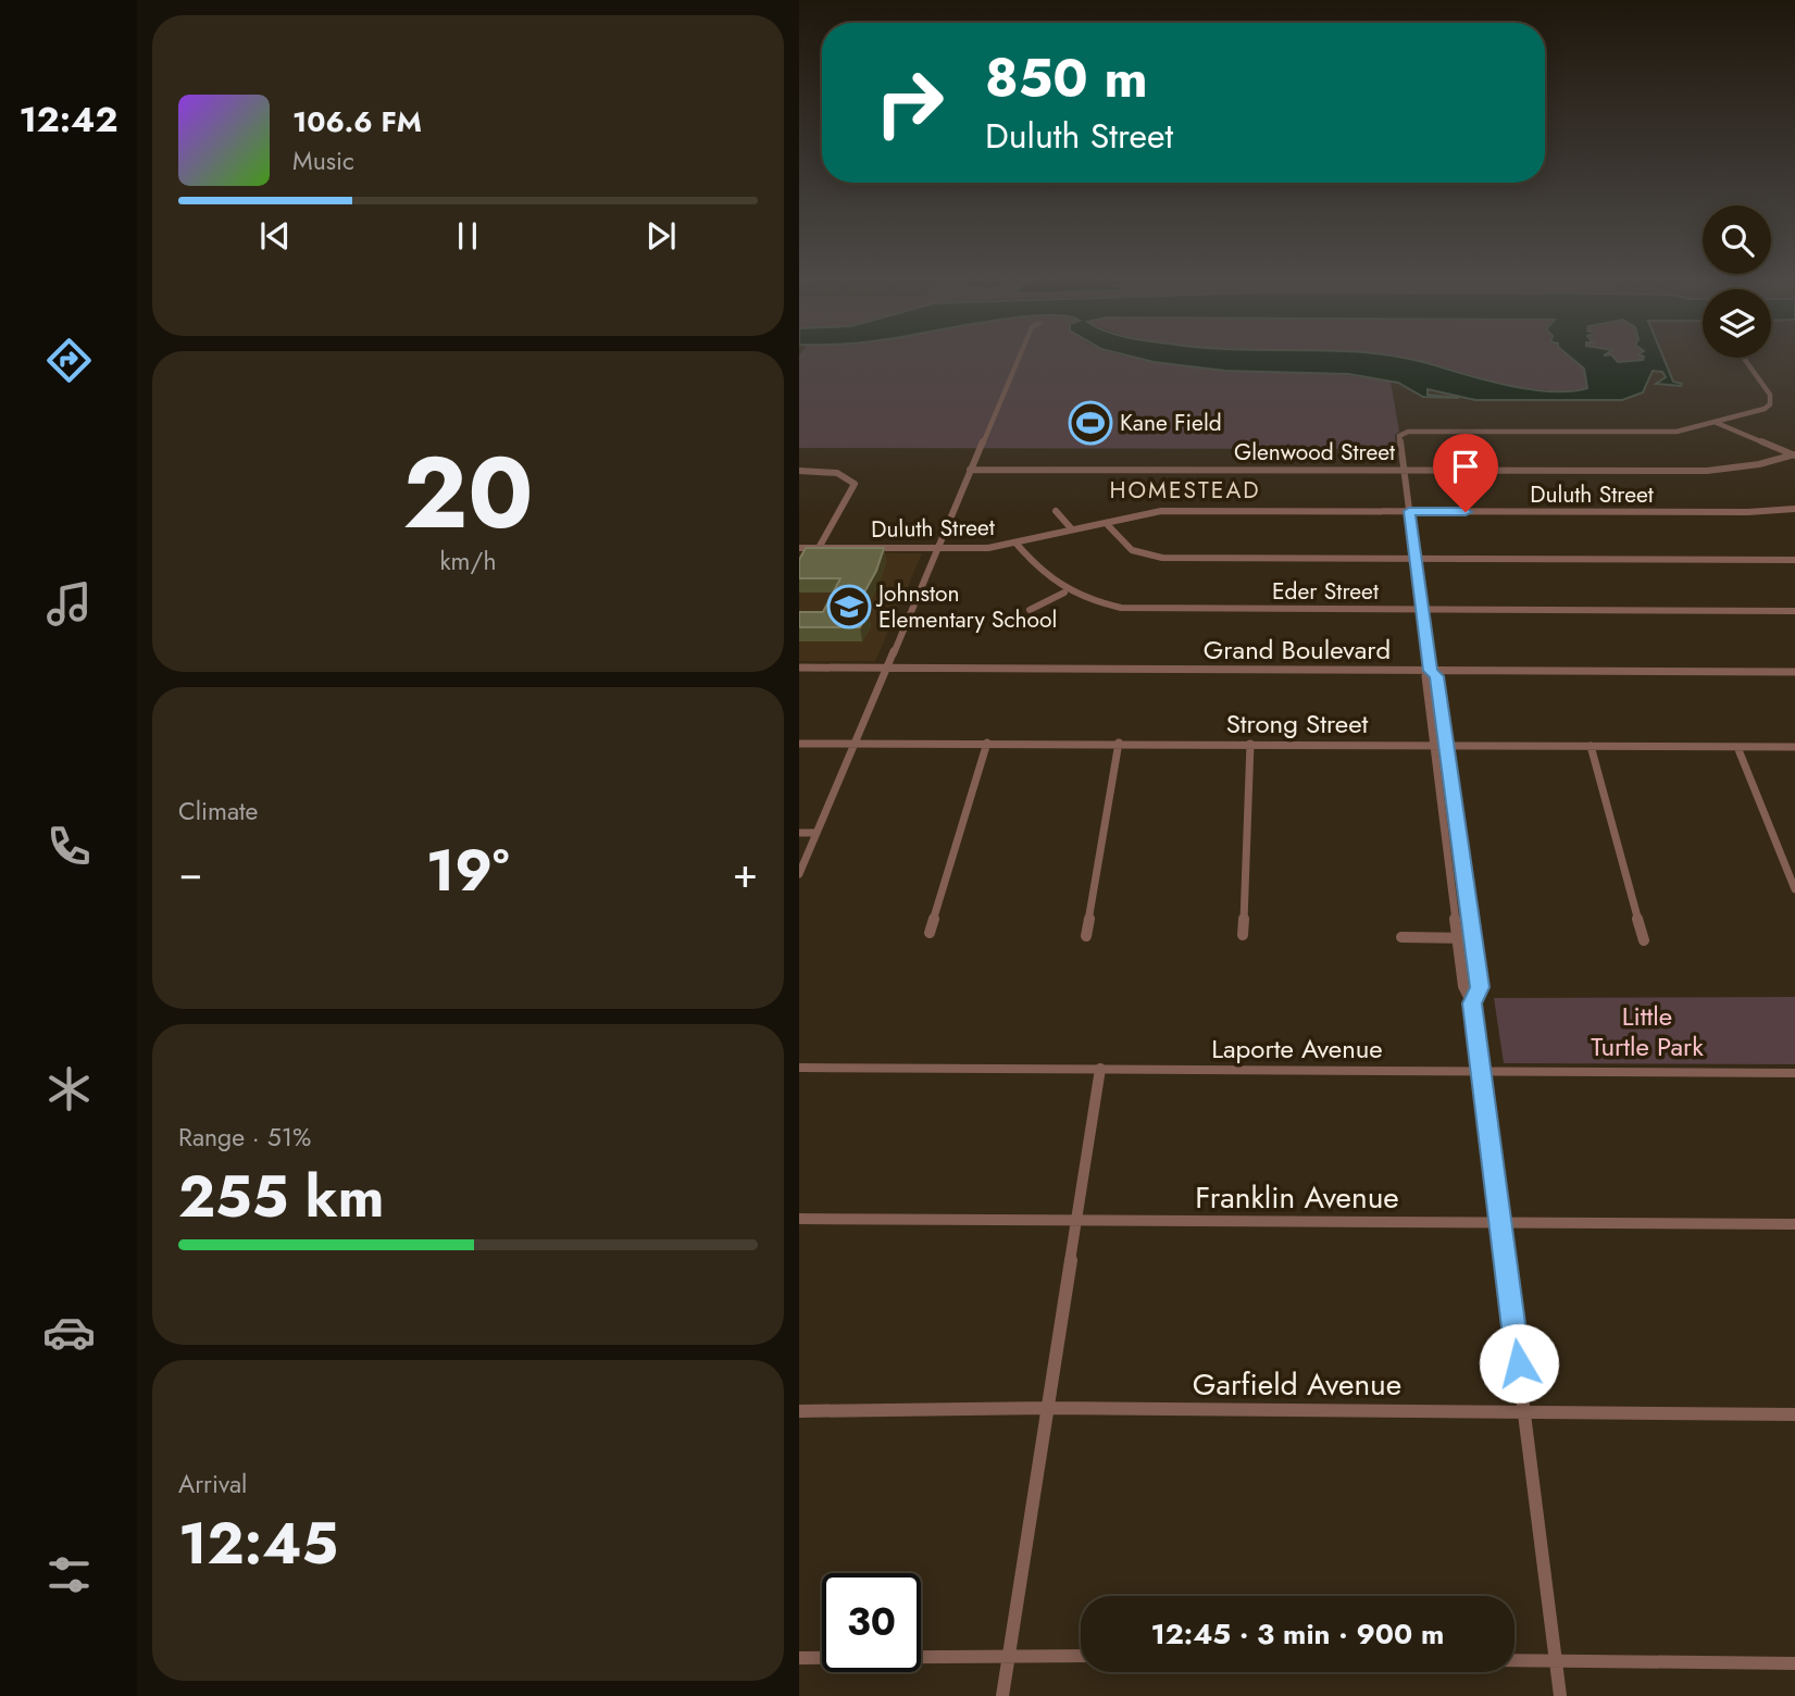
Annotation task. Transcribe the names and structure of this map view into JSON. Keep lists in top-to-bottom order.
{
  "streets": {
    "street": [
      "Glenwood Street",
      "Duluth Street",
      "Eder Street",
      "Grand Boulevard",
      "Strong Street",
      "Laporte Avenue",
      "Franklin Avenue",
      "Garfield Avenue"
    ]
  },
  "crossings": [
    ["Duluth Street", "Eder Street"]
  ],
  "districts": ["HOMESTEAD"],
  "parks": ["Little Turtle Park"],
  "places": {
    "sports": ["Kane Field"],
    "school or university": ["Johnston Elementary School"]
  },
  "page": {
    "tabs": "12:42",
    "turn": ["850 m", "Duluth Street"],
    "song": ["106.6 FM", "Music"],
    "tile": [
      ["20", "km/h"],
      "Climate",
      ["Range · 51%", "255 km"],
      ["Arrival", "12:45"]
    ],
    "heat": ["−", "19°", "+"],
    "limit": "30",
    "trip": "12:45 · 3 min · 900 m"
  }
}
